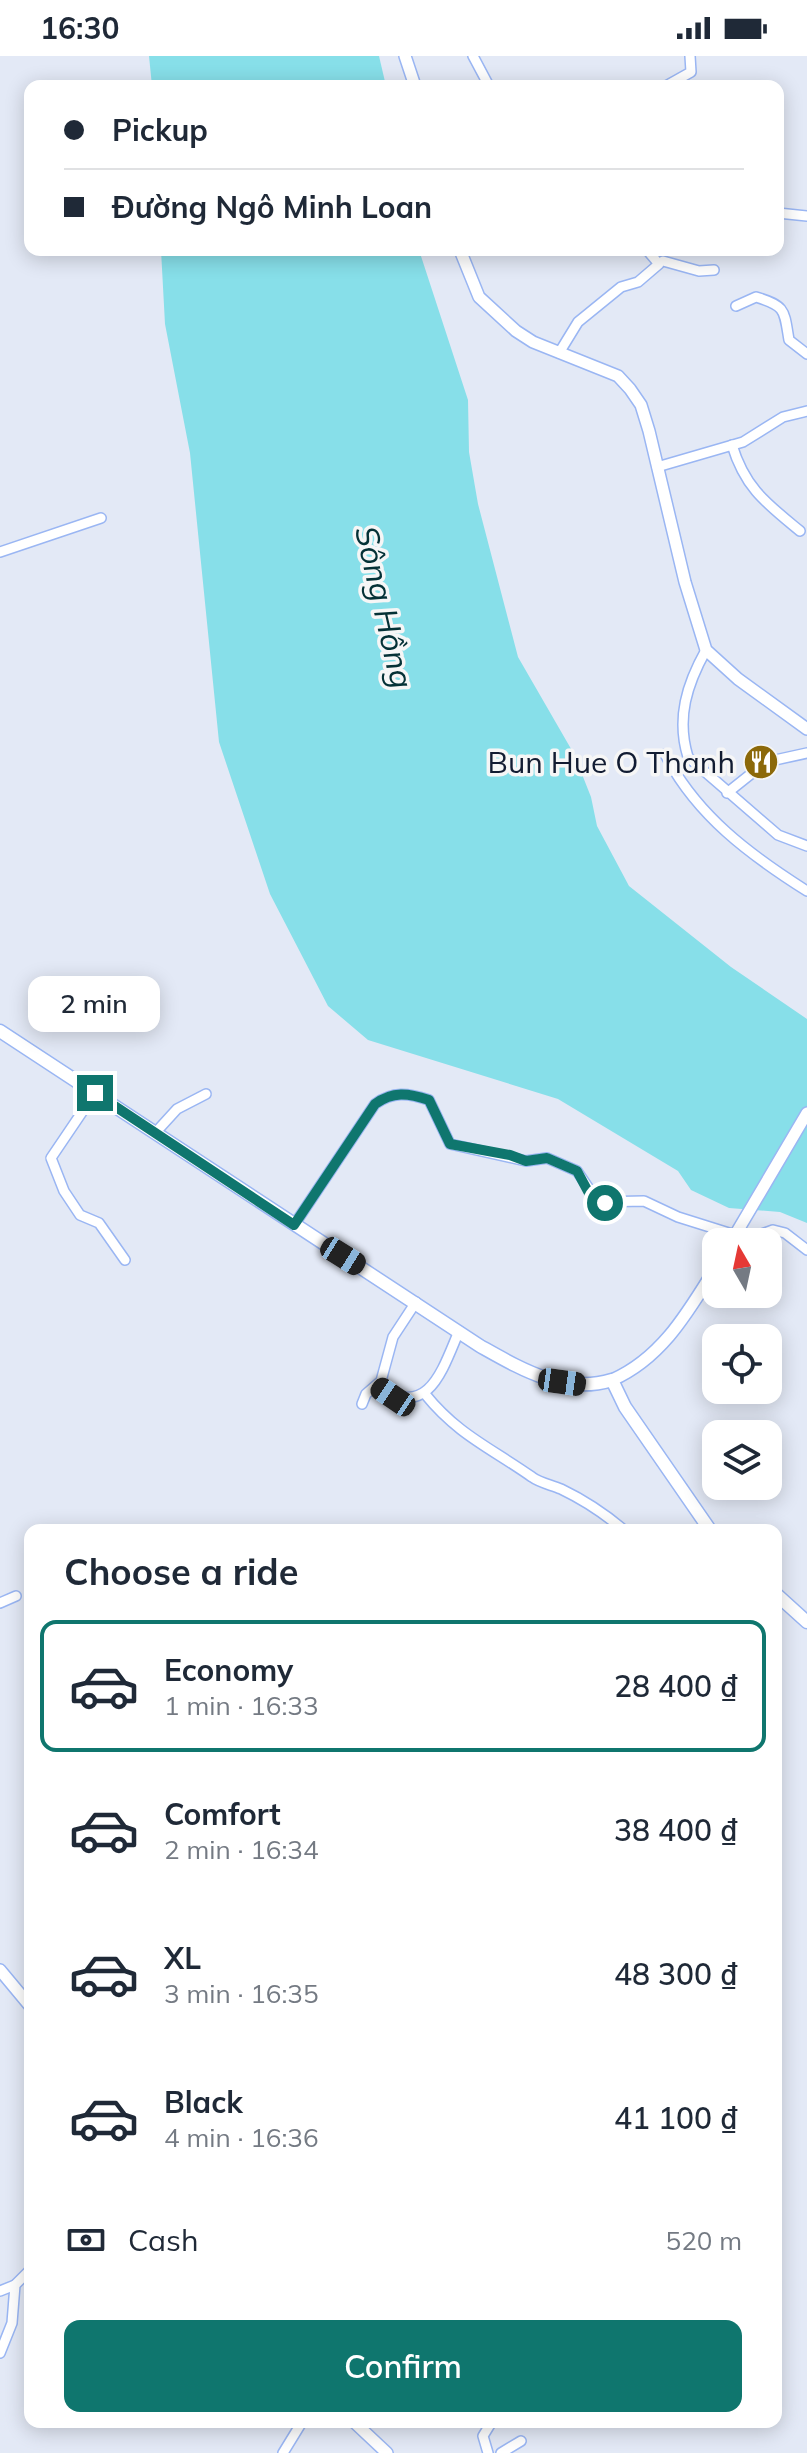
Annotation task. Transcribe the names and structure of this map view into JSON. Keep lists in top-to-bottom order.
{
  "water": ["Sông Hồng"],
  "places": {
    "restaurant": ["Bun Hue O Thanh"]
  },
  "north": "top",
  "page": {
    "status": "16:30",
    "banner": ["Pickup", "Đường Ngô Minh Loan"],
    "bubble": "2 min",
    "heading": "Choose a ride",
    "list": [
      {
        "name": "Economy",
        "note": "1 min · 16:33",
        "value": "28 400 ₫"
      },
      {
        "name": "Comfort",
        "note": "2 min · 16:34",
        "value": "38 400 ₫"
      },
      {
        "name": "XL",
        "note": "3 min · 16:35",
        "value": "48 300 ₫"
      },
      {
        "name": "Black",
        "note": "4 min · 16:36",
        "value": "41 100 ₫"
      }
    ],
    "pay": ["Cash", "520 m"],
    "buttons": "Confirm"
  }
}
